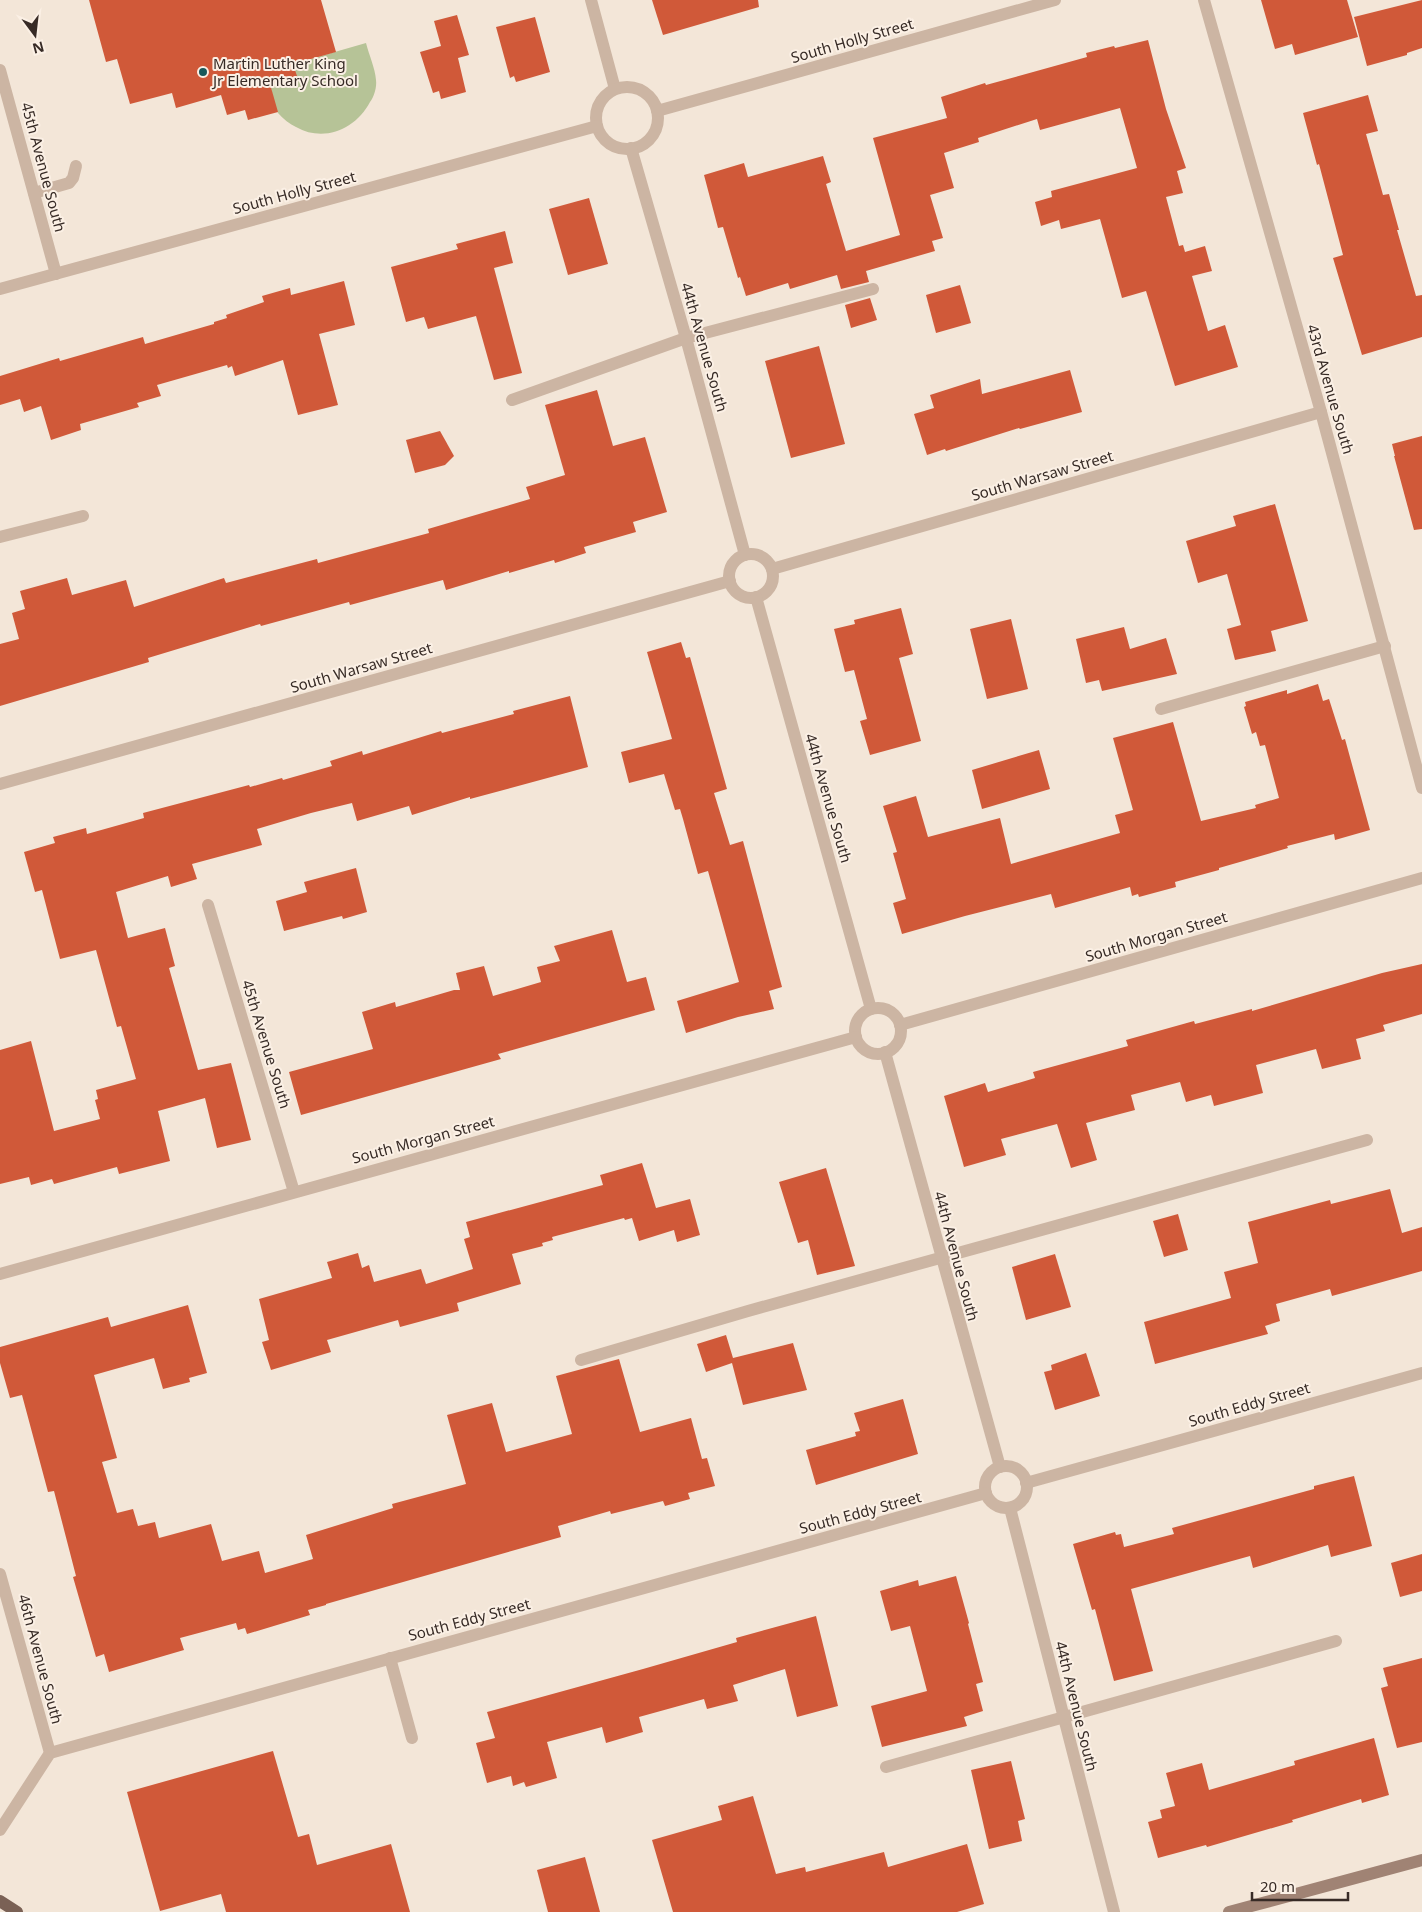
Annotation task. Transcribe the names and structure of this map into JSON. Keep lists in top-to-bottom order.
{
  "streets": {
    "street": [
      "South Holly Street",
      "45th Avenue South",
      "44th Avenue South",
      "43rd Avenue South",
      "South Warsaw Street",
      "South Morgan Street",
      "South Eddy Street",
      "46th Avenue South"
    ]
  },
  "crossings": [
    ["South Holly Street", "45th Avenue South"],
    ["South Holly Street", "44th Avenue South"],
    ["45th Avenue South", "South Morgan Street"],
    ["44th Avenue South", "South Warsaw Street"],
    ["44th Avenue South", "South Morgan Street"],
    ["44th Avenue South", "South Eddy Street"],
    ["43rd Avenue South", "South Warsaw Street"],
    ["South Eddy Street", "46th Avenue South"]
  ],
  "places": ["Martin Luther King Jr Elementary School"],
  "scale_bar": "20 m",
  "north": "bottom"
}
